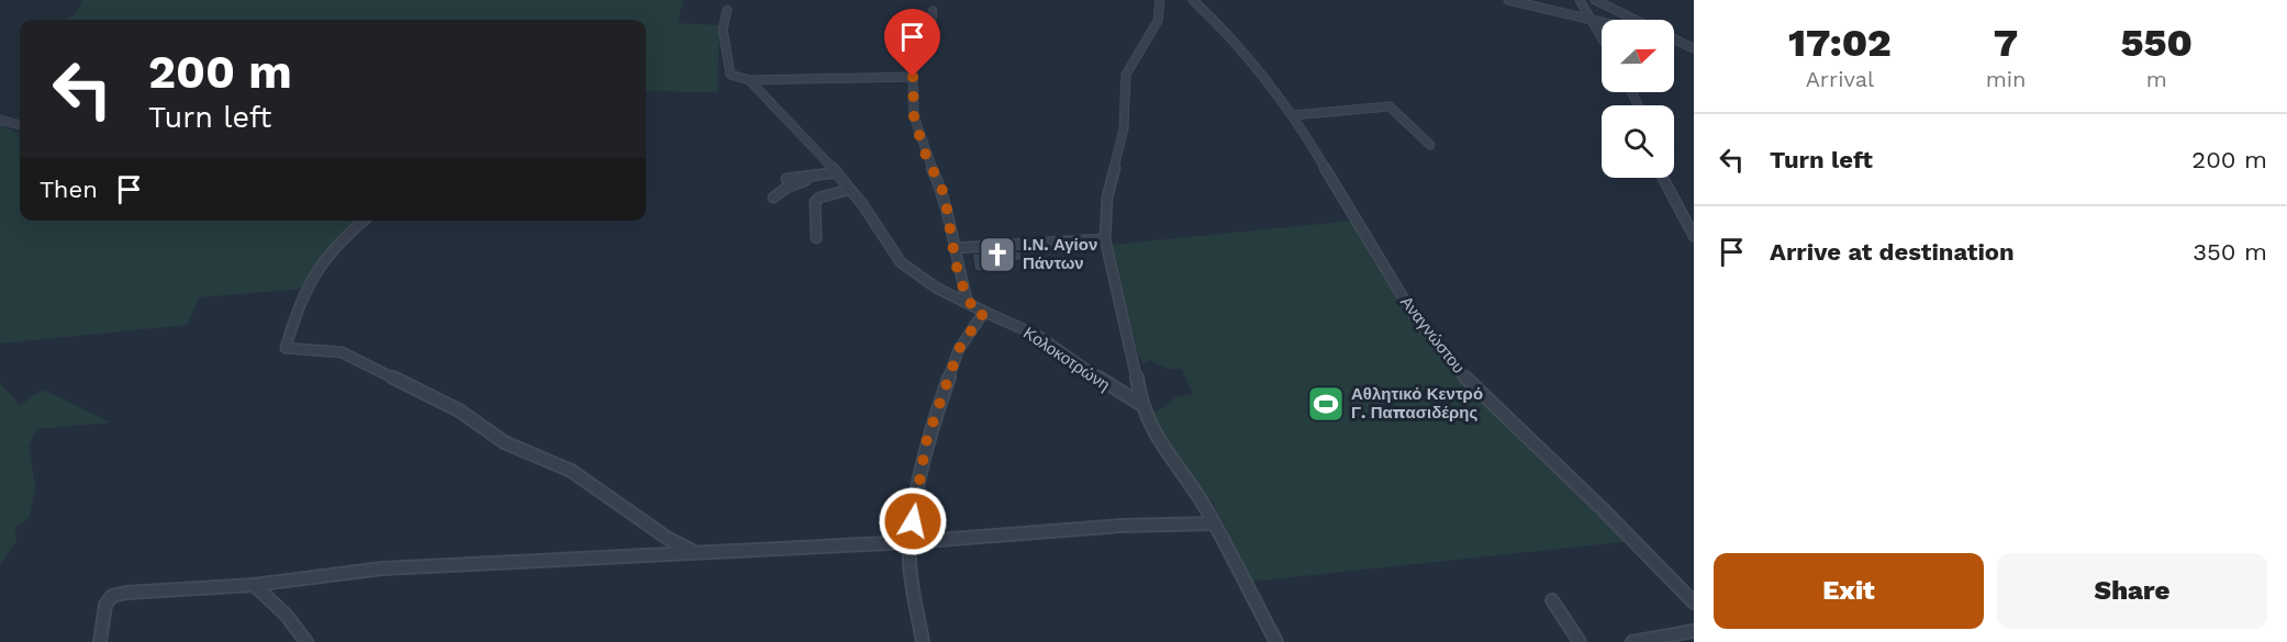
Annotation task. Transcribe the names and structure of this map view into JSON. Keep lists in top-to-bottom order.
{
  "streets": {
    "street": ["Αναγνώστου", "Κολοκοτρώνη"]
  },
  "places": {
    "church": ["Ι.Ν. Αγίον Πάντων"],
    "sports": ["Αθλητικό Κεντρό Γ. Παπασιδέρης"]
  },
  "north": "right",
  "page": {
    "eta": [
      "17:02",
      "Arrival",
      "7",
      "min",
      "550",
      "m"
    ],
    "turn": ["200 m", "Turn left"],
    "list": [
      {
        "name": "Turn left",
        "value": "200 m"
      },
      {
        "name": "Arrive at destination",
        "value": "350 m"
      }
    ],
    "then": "Then",
    "buttons": ["Exit", "Share"]
  }
}
